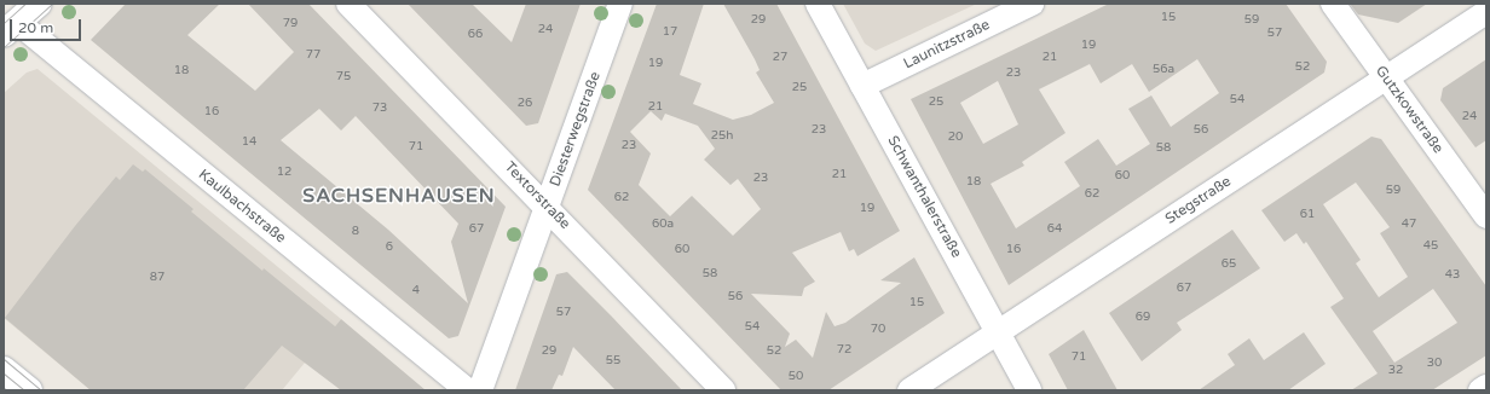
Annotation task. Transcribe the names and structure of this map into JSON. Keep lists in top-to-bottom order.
{
  "streets": {
    "street": [
      "Launitzstraße",
      "Gutzkowstraße",
      "Diesterwegstraße",
      "Textorstraße",
      "Schwanthalerstraße",
      "Stegstraße",
      "Kaulbachstraße"
    ]
  },
  "crossings": [
    ["Launitzstraße", "Schwanthalerstraße"],
    ["Gutzkowstraße", "Stegstraße"],
    ["Diesterwegstraße", "Textorstraße"],
    ["Schwanthalerstraße", "Stegstraße"]
  ],
  "districts": ["SACHSENHAUSEN"],
  "house_numbers": [
    "15",
    "29",
    "59",
    "79",
    "24",
    "17",
    "57",
    "66",
    "19",
    "77",
    "27",
    "21",
    "19",
    "52",
    "56a",
    "18",
    "23",
    "75",
    "25",
    "54",
    "25",
    "26",
    "21",
    "73",
    "16",
    "24",
    "23",
    "56",
    "25h",
    "20",
    "14",
    "23",
    "71",
    "58",
    "12",
    "21",
    "60",
    "23",
    "18",
    "59",
    "62",
    "62",
    "19",
    "61",
    "60a",
    "47",
    "67",
    "64",
    "8",
    "45",
    "6",
    "60",
    "16",
    "65",
    "58",
    "43",
    "87",
    "67",
    "4",
    "56",
    "15",
    "57",
    "69",
    "54",
    "70",
    "72",
    "29",
    "52",
    "71",
    "55",
    "30",
    "32",
    "50"
  ],
  "scale_bar": "20 m"
}
